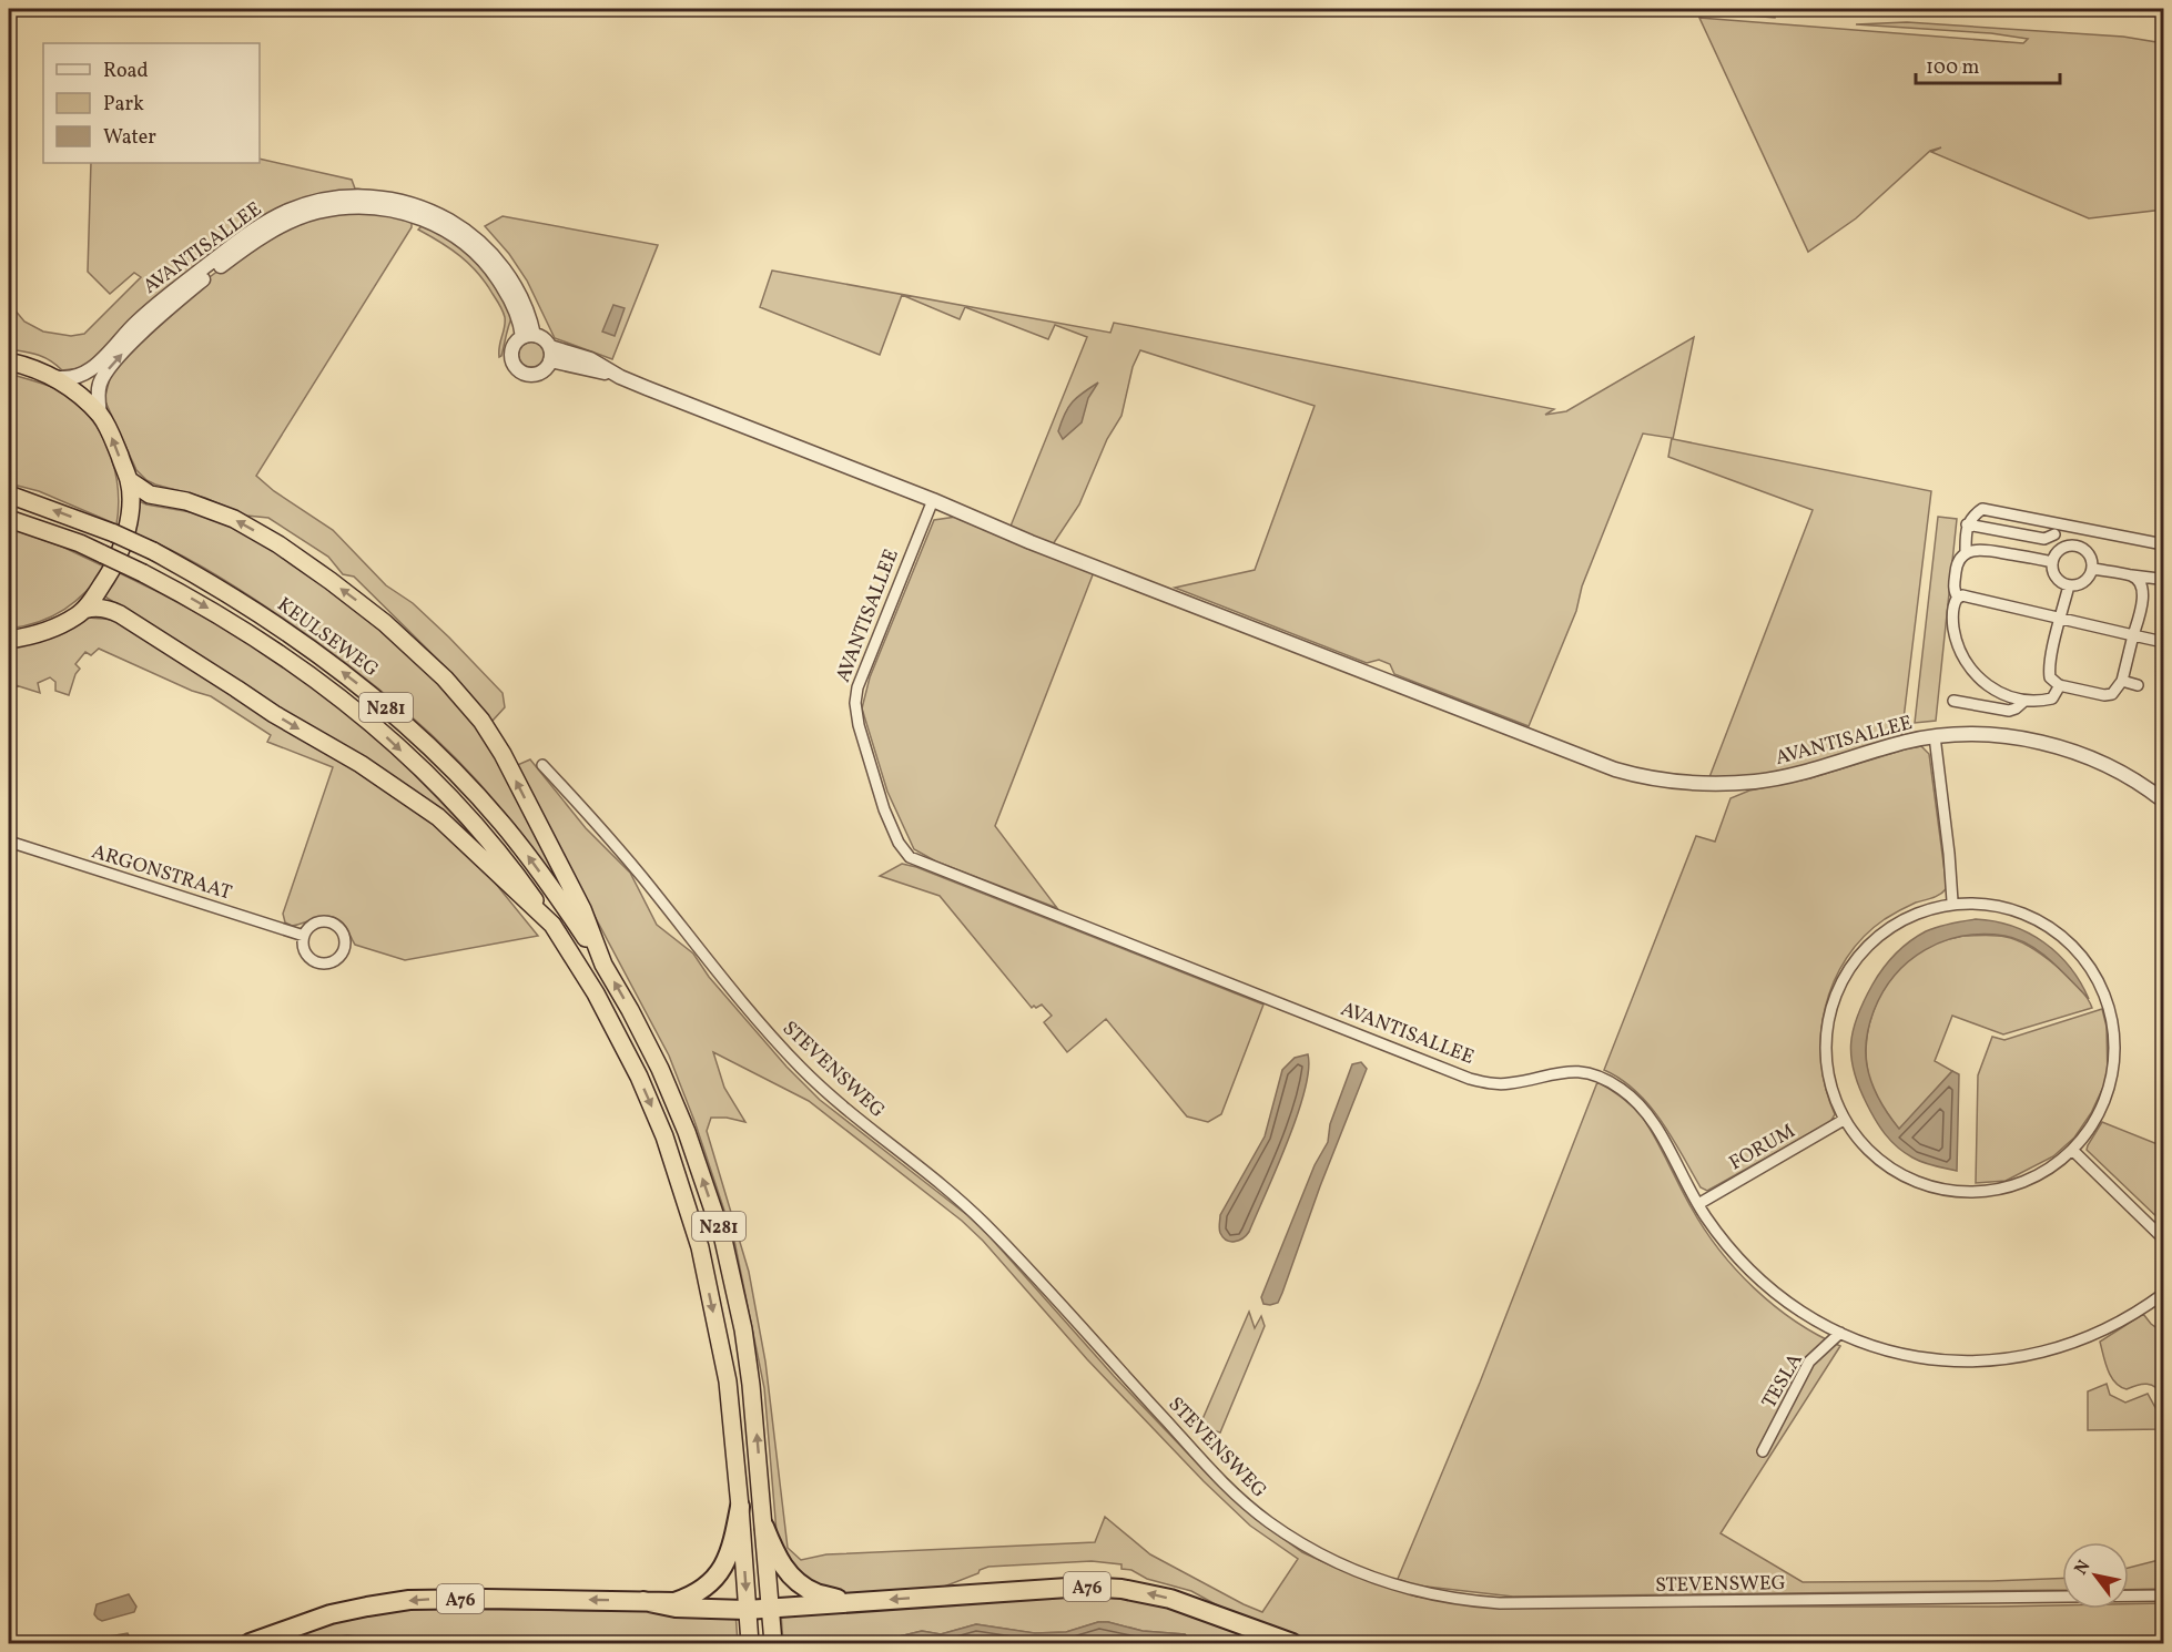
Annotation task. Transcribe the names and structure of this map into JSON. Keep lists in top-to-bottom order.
{
  "streets": {
    "highway": ["KEULSEWEG", "N281", "A76"],
    "street": [
      "AVANTISALLEE",
      "ARGONSTRAAT",
      "STEVENSWEG",
      "FORUM",
      "TESLA"
    ]
  },
  "crossings": [
    ["AVANTISALLEE", "FORUM"],
    ["AVANTISALLEE", "TESLA"],
    ["KEULSEWEG", "N281"],
    ["N281", "A76"]
  ],
  "legend": ["Road", "Park", "Water"],
  "scale_bar": "100 m",
  "north": "top left"
}
